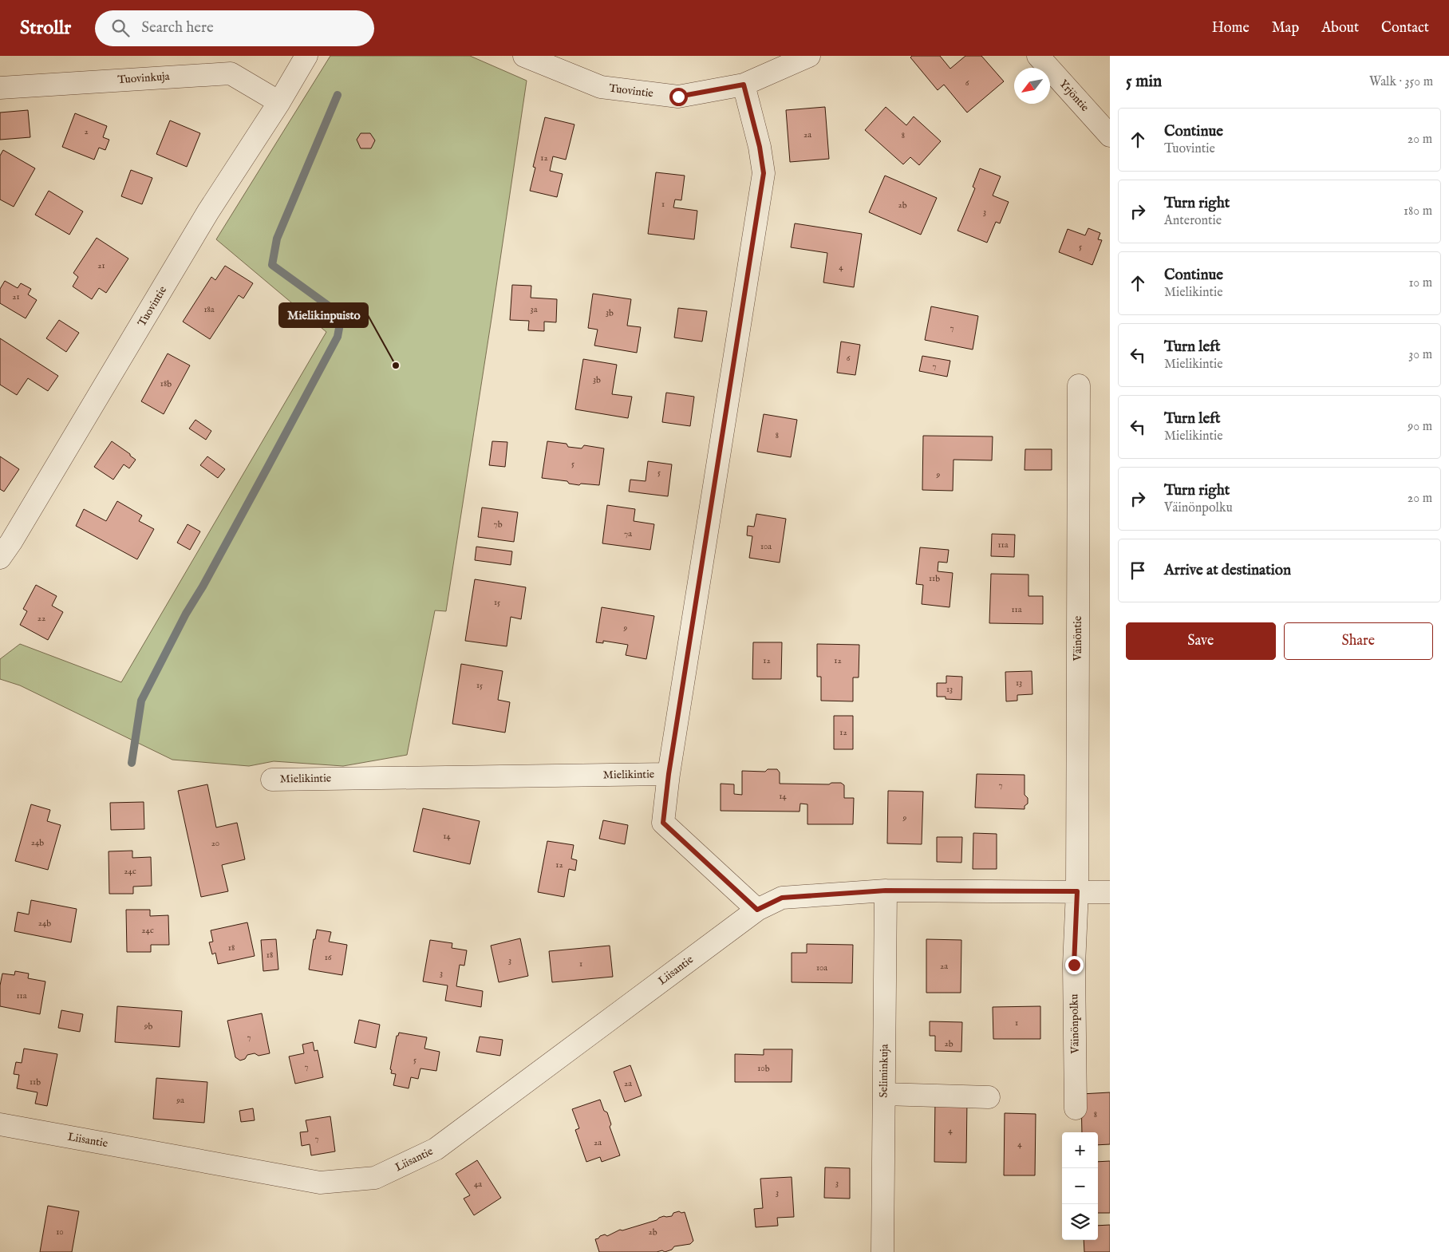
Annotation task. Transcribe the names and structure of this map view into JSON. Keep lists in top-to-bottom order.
{
  "streets": {
    "street": [
      "Tuovinkuja",
      "Tuovintie",
      "Yrjöntie",
      "Väinöntie",
      "Mielikintie",
      "Liisantie",
      "Väinönpolku",
      "Seliminkuja"
    ]
  },
  "crossings": [
    ["Tuovinkuja", "Tuovintie"],
    ["Väinöntie", "Väinönpolku"],
    ["Mielikintie", "Liisantie"]
  ],
  "places": ["Mielikinpuisto"],
  "house_numbers": [
    "6",
    "2",
    "2a",
    "8",
    "12",
    "1",
    "2b",
    "3",
    "5",
    "21",
    "4",
    "21",
    "18a",
    "3a",
    "3b",
    "7",
    "6",
    "7",
    "3b",
    "18b",
    "8",
    "5",
    "5",
    "9",
    "7b",
    "7a",
    "11a",
    "10a",
    "11b",
    "15",
    "11a",
    "22",
    "9",
    "12",
    "12",
    "13",
    "15",
    "13",
    "12",
    "7",
    "14",
    "9",
    "14",
    "24b",
    "20",
    "12",
    "24c",
    "24b",
    "24c",
    "18",
    "18",
    "16",
    "3",
    "1",
    "2a",
    "10a",
    "3",
    "11a",
    "1",
    "9b",
    "7",
    "2b",
    "5",
    "7",
    "10b",
    "11b",
    "2a",
    "9a",
    "8",
    "4",
    "7",
    "2a",
    "4",
    "3",
    "4a",
    "3",
    "10",
    "2b"
  ],
  "north": "bottom left",
  "page": {
    "header": "Strollr",
    "search": "Search here",
    "nav": [
      "Home",
      "Map",
      "About",
      "Contact"
    ],
    "heading": ["5 min", "Walk · 350 m"],
    "list": [
      ["Continue", "Tuovintie", "20 m"],
      ["Turn right", "Anterontie", "180 m"],
      ["Continue", "Mielikintie", "10 m"],
      ["Turn left", "Mielikintie", "30 m"],
      ["Turn left", "Mielikintie", "90 m"],
      ["Turn right", "Väinönpolku", "20 m"],
      "Arrive at destination"
    ],
    "buttons": ["Save", "Share"],
    "map_buttons": ["+", "−"]
  }
}
